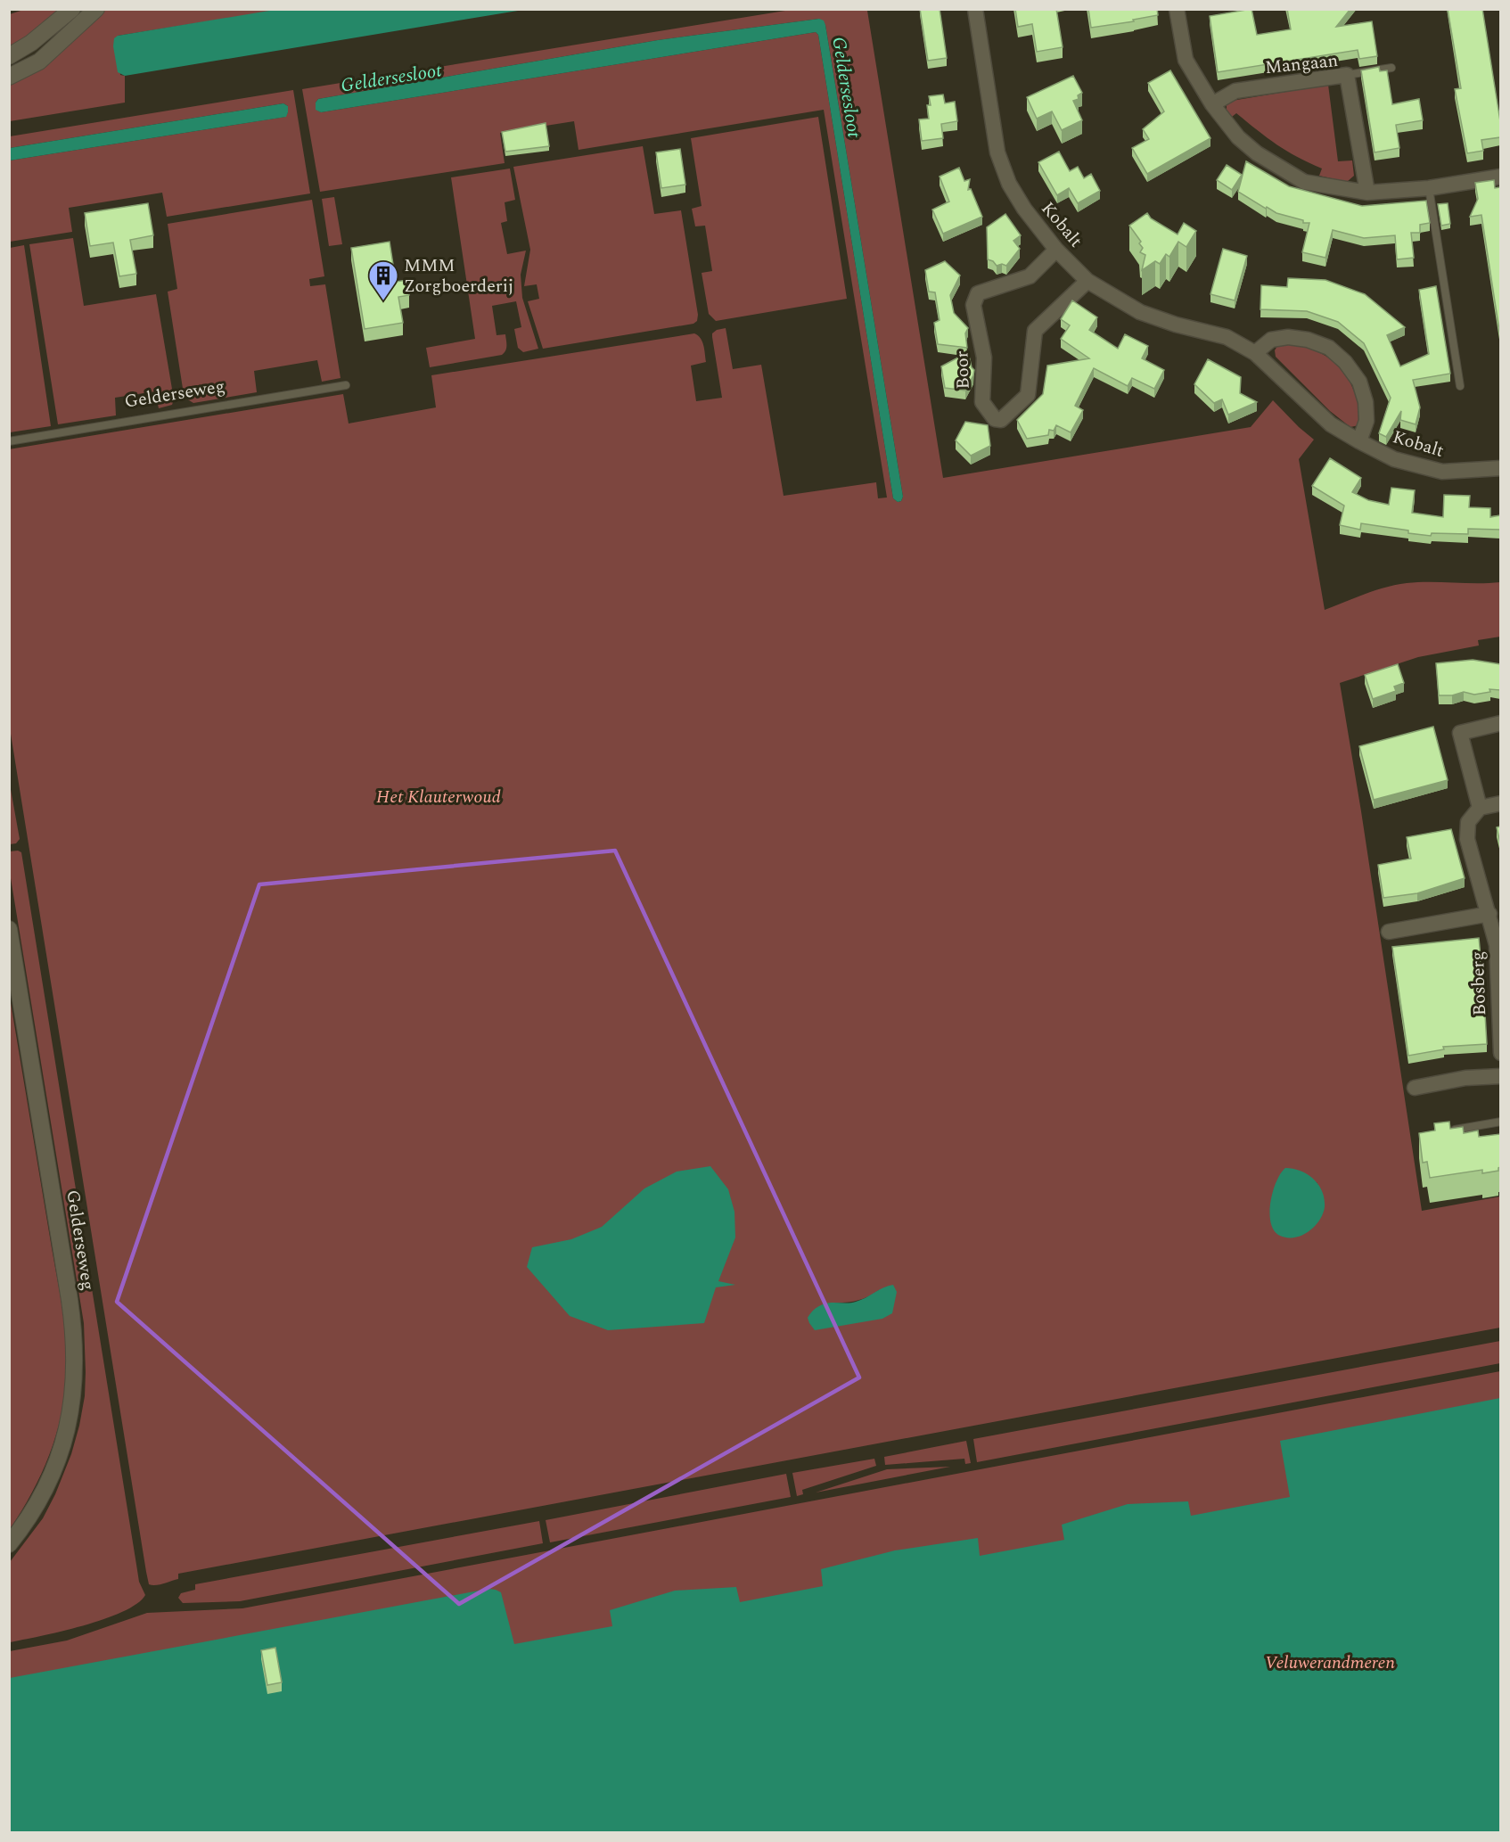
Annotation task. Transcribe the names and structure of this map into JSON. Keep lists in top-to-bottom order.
{
  "streets": {
    "street": [
      "Mangaan",
      "Kobalt",
      "Boor",
      "Gelderseweg",
      "Bosberg"
    ]
  },
  "crossings": [
    ["Kobalt", "Boor"]
  ],
  "water": ["Geldersesloot"],
  "parks": ["Het Klauterwoud", "Veluwerandmeren"],
  "places": {
    "building": ["MMM Zorgboerderij"]
  }
}
